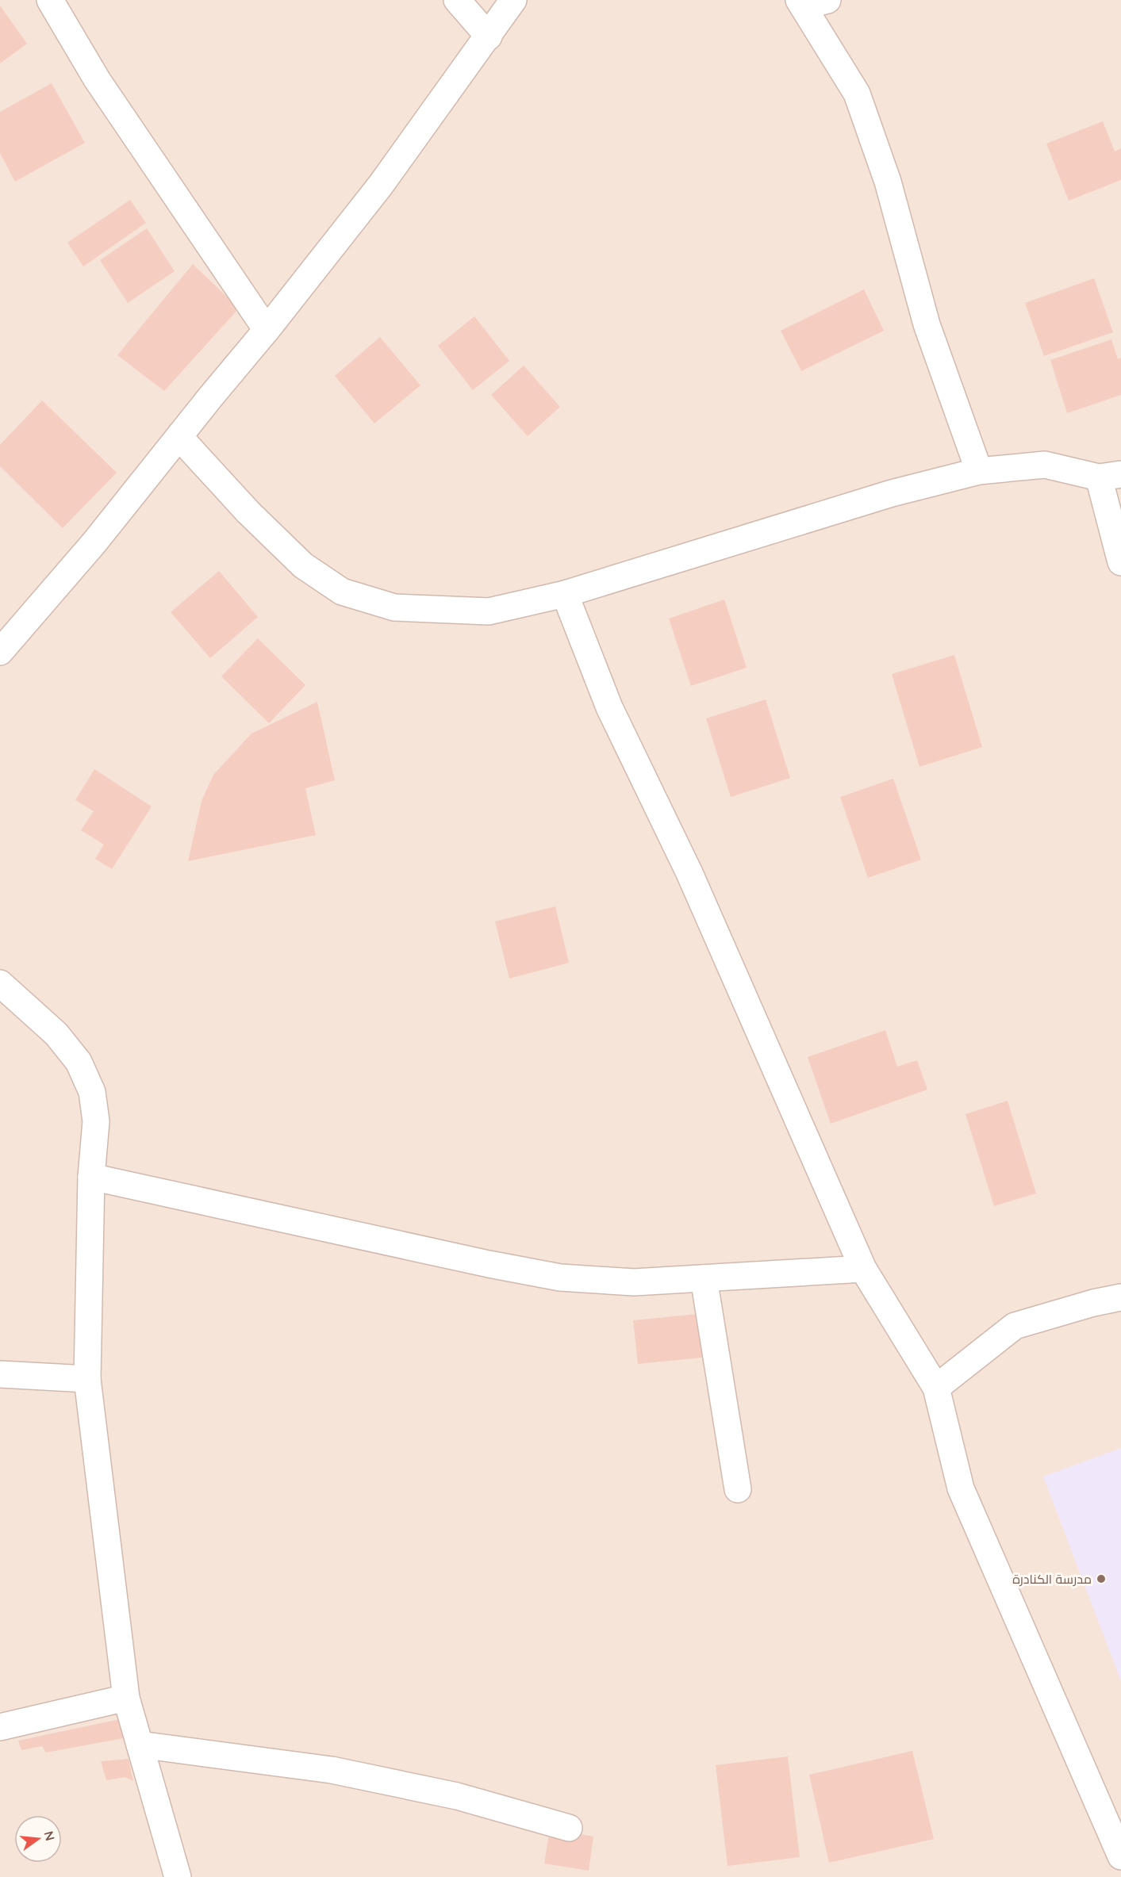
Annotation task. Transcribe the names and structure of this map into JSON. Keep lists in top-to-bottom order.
{
  "places": ["مدرسة الكنادرة"],
  "north": "right"
}
